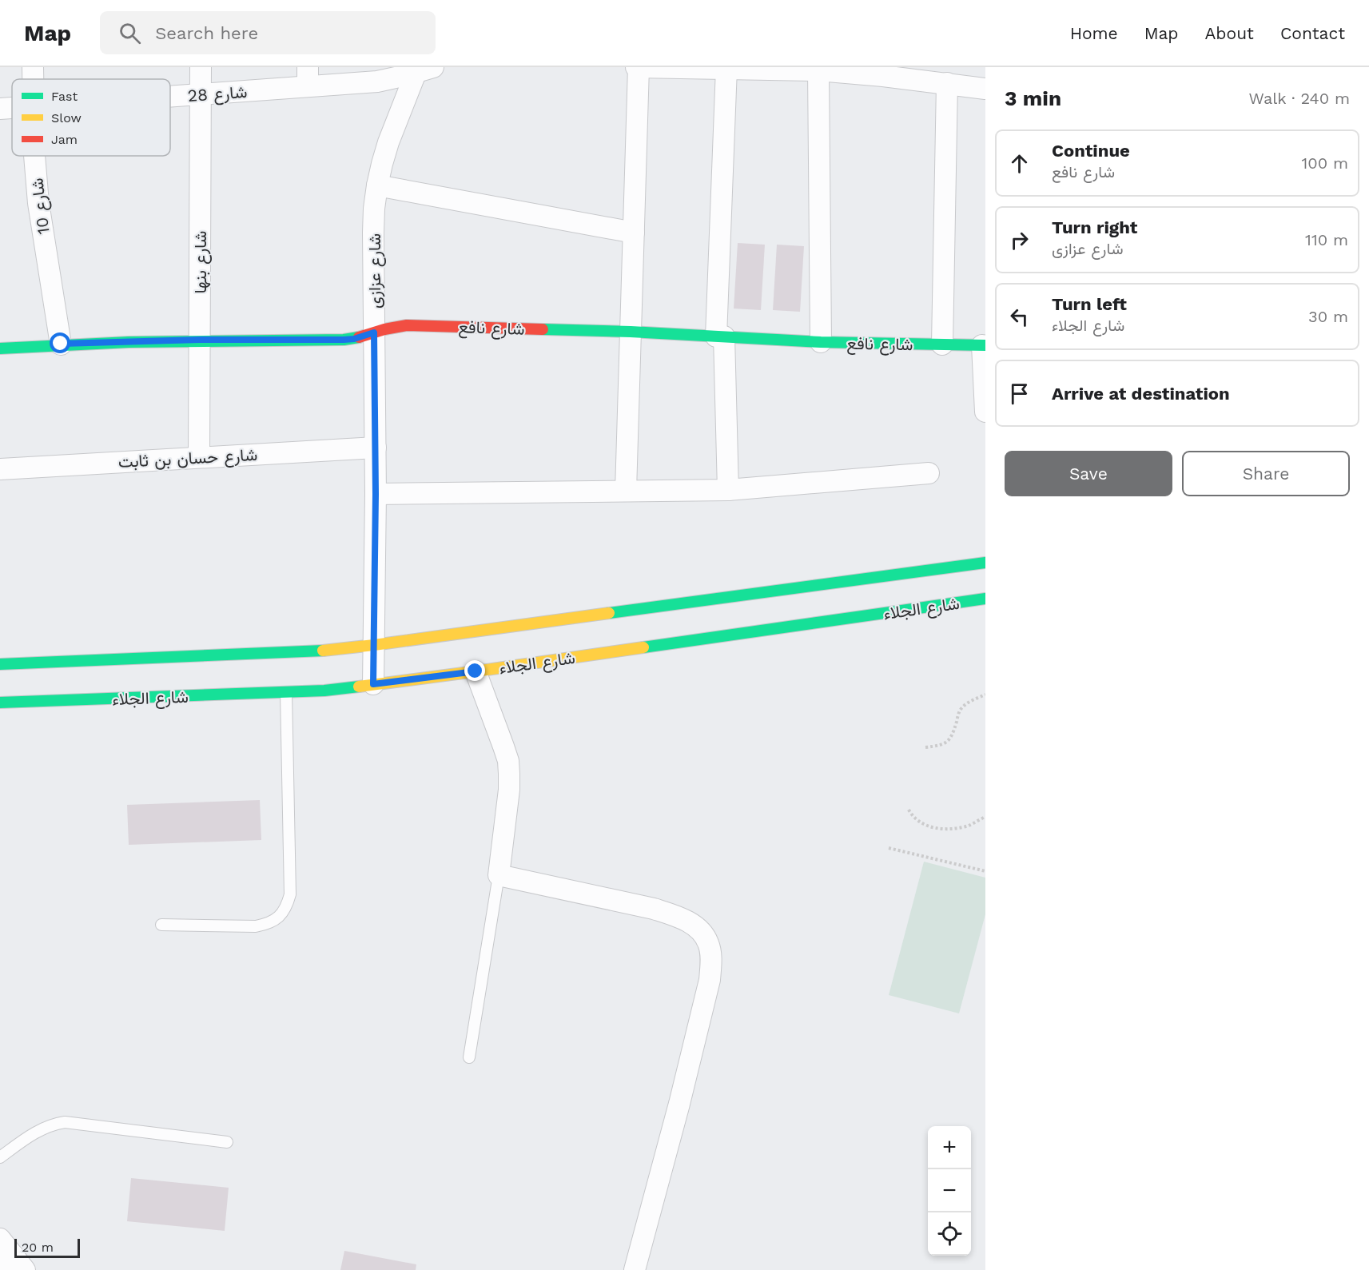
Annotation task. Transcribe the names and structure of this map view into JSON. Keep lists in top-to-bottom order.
{
  "streets": {
    "main road": ["شارع نافع", "شارع الجلاء"],
    "street": [
      "شارع 28",
      "شارع 10",
      "شارع بنها",
      "شارع عزازى",
      "شارع حسان بن ثابت"
    ]
  },
  "crossings": [
    ["شارع 28", "شارع بنها"],
    ["شارع 28", "شارع عزازى"],
    ["شارع 10", "شارع نافع"],
    ["شارع بنها", "شارع نافع"],
    ["شارع بنها", "شارع حسان بن ثابت"],
    ["شارع عزازى", "شارع نافع"],
    ["شارع عزازى", "شارع حسان بن ثابت"],
    ["شارع عزازى", "شارع الجلاء"]
  ],
  "legend": ["Fast", "Slow", "Jam"],
  "scale_bar": "20 m",
  "page": {
    "header": "Map",
    "search": "Search here",
    "nav": [
      "Home",
      "Map",
      "About",
      "Contact"
    ],
    "heading": ["3 min", "Walk · 240 m"],
    "list": [
      ["Continue", "شارع نافع", "100 m"],
      ["Turn right", "شارع عزازى", "110 m"],
      ["Turn left", "شارع الجلاء", "30 m"],
      "Arrive at destination"
    ],
    "buttons": ["Save", "Share"],
    "map_buttons": ["+", "−"],
    "scale": "20 m"
  }
}
